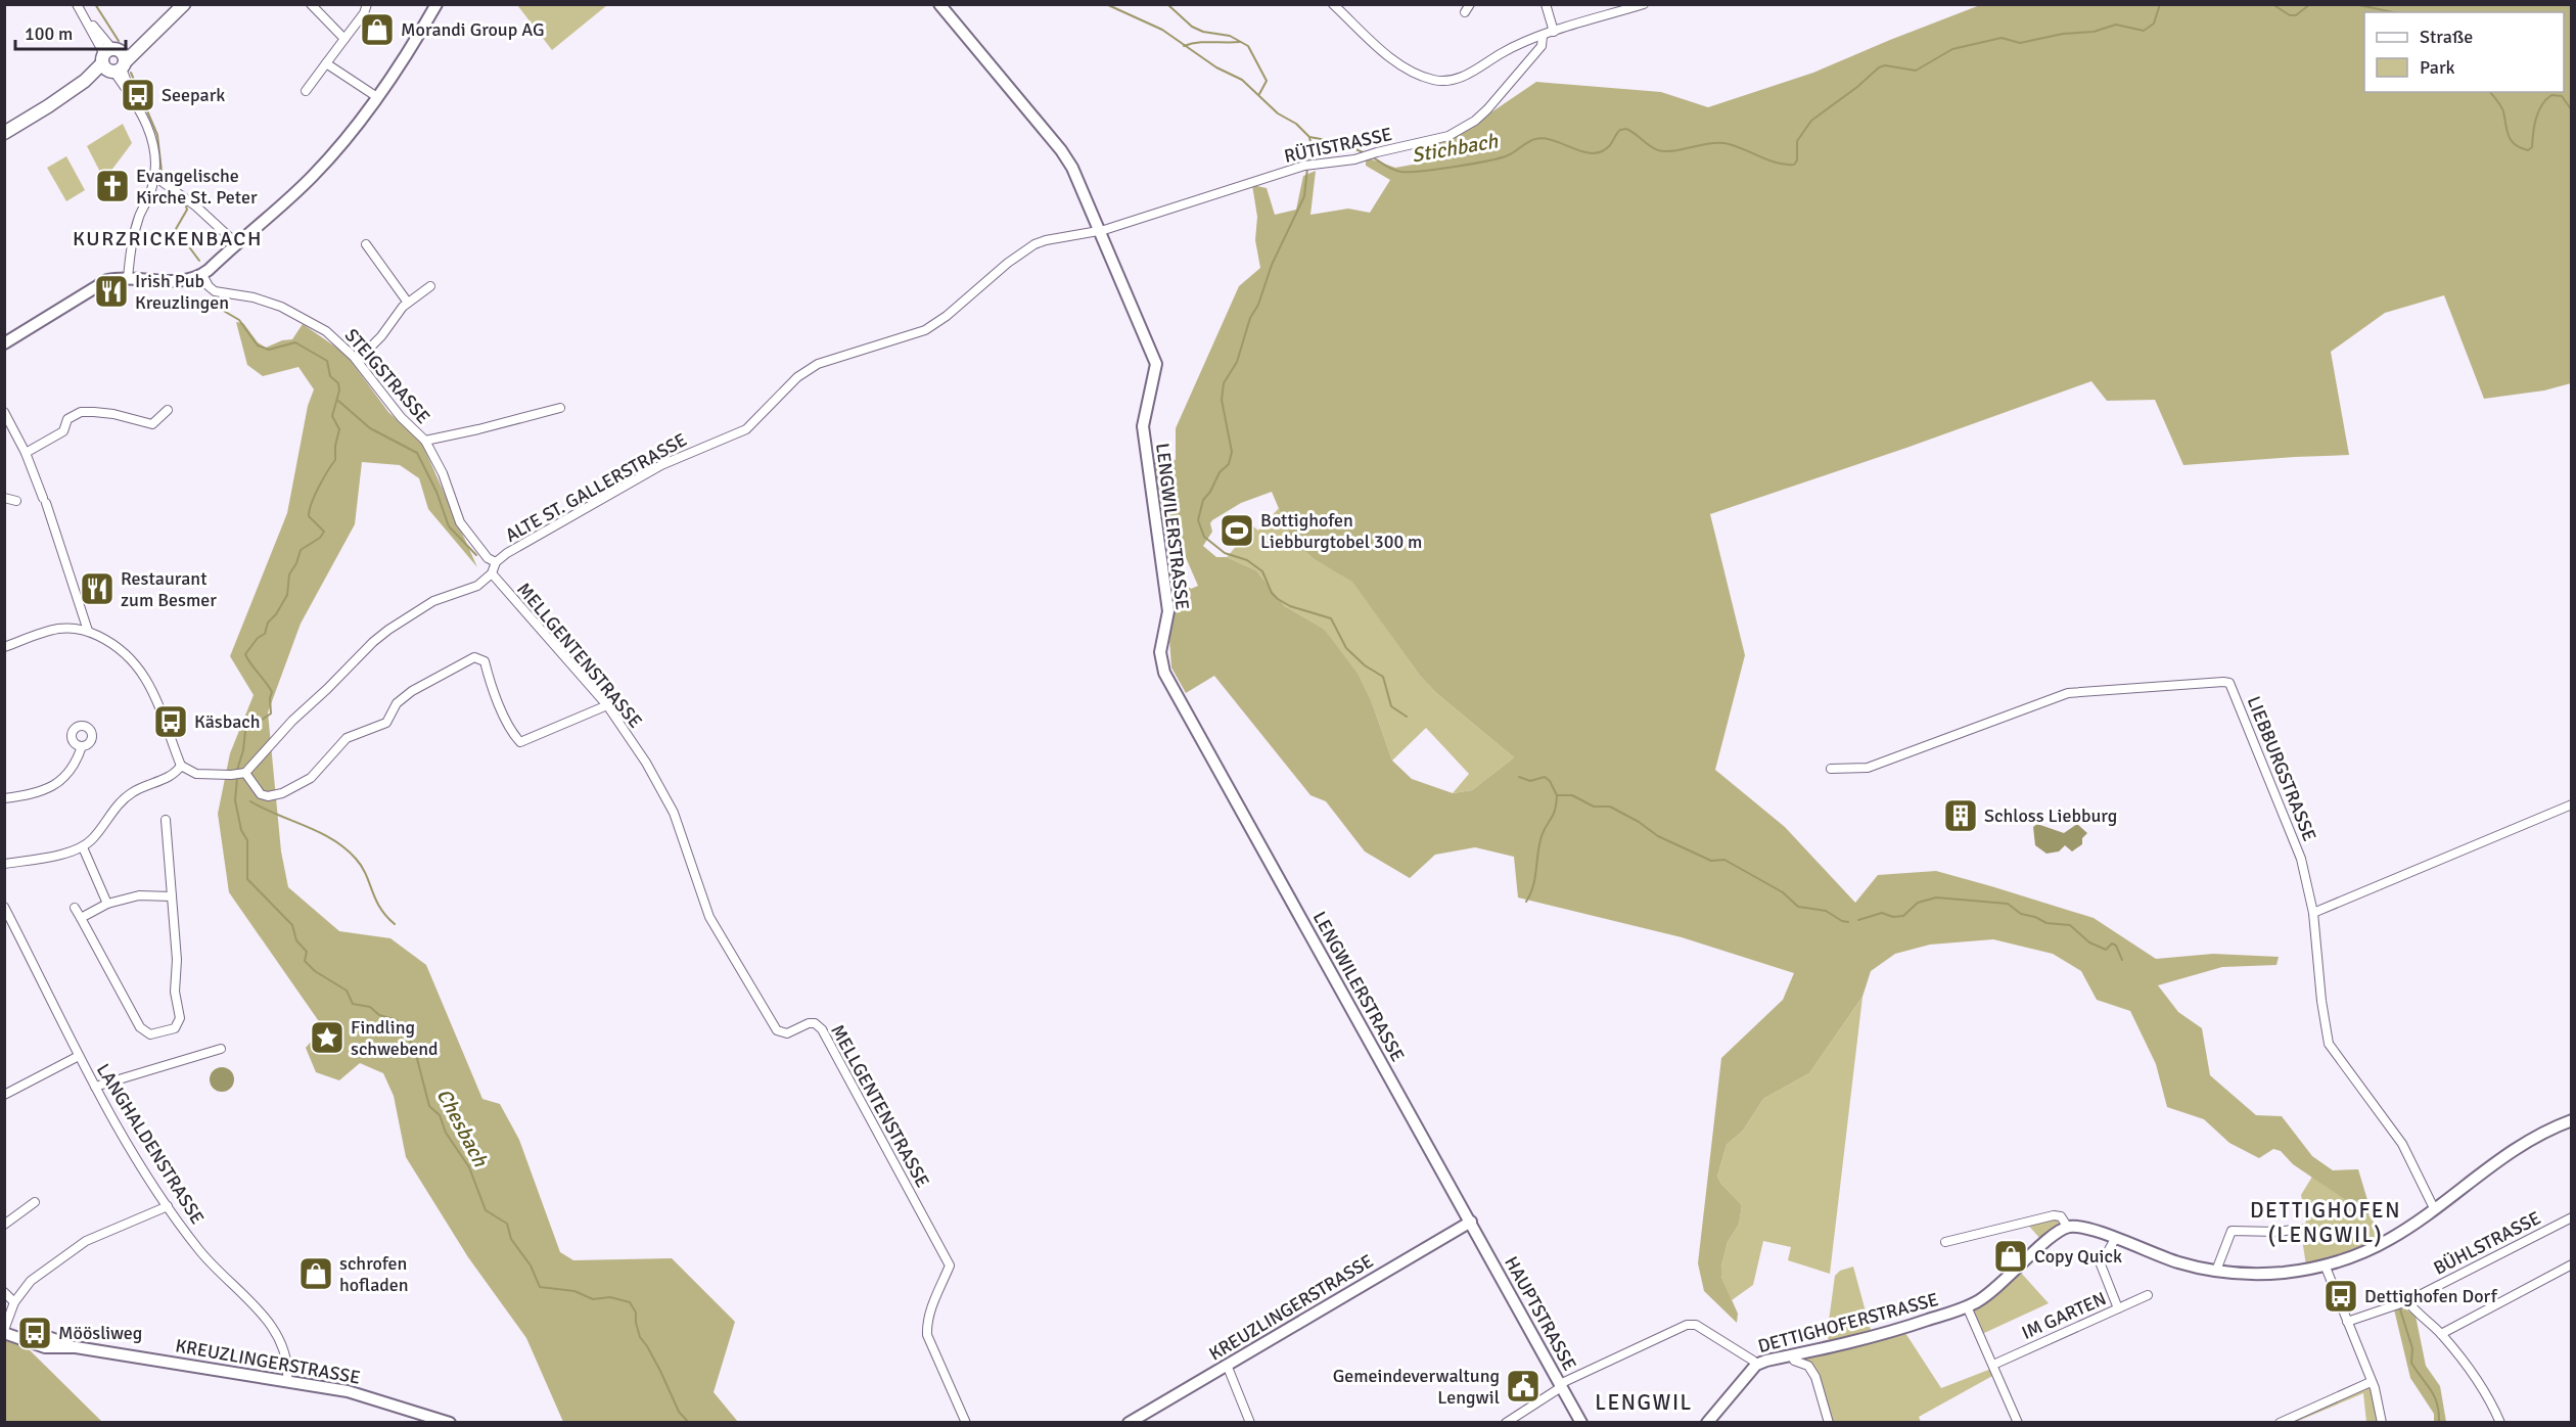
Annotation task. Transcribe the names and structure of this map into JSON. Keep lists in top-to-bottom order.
{
  "streets": {
    "street": [
      "RÜTISTRASSE",
      "STEIGSTRASSE",
      "ALTE ST. GALLERSTRASSE",
      "LENGWILERSTRASSE",
      "MELLGENTENSTRASSE",
      "LIEBBURGSTRASSE",
      "LANGHALDENSTRASSE",
      "BÜHLSTRASSE",
      "KREUZLINGERSTRASSE",
      "HAUPTSTRASSE",
      "IM GARTEN",
      "DETTIGHOFERSTRASSE"
    ]
  },
  "crossings": [
    ["RÜTISTRASSE", "ALTE ST. GALLERSTRASSE"],
    ["RÜTISTRASSE", "LENGWILERSTRASSE"],
    ["STEIGSTRASSE", "ALTE ST. GALLERSTRASSE"],
    ["ALTE ST. GALLERSTRASSE", "LENGWILERSTRASSE"],
    ["ALTE ST. GALLERSTRASSE", "MELLGENTENSTRASSE"],
    ["LENGWILERSTRASSE", "KREUZLINGERSTRASSE"],
    ["LENGWILERSTRASSE", "HAUPTSTRASSE"],
    ["LANGHALDENSTRASSE", "KREUZLINGERSTRASSE"],
    ["KREUZLINGERSTRASSE", "HAUPTSTRASSE"]
  ],
  "districts": ["KURZRICKENBACH", "DETTIGHOFEN (LENGWIL)", "LENGWIL"],
  "water": ["Stichbach", "Chesbach"],
  "places": {
    "shop": ["Morandi Group AG", "Copy Quick", "schrofen hofladen"],
    "bus stop": [
      "Seepark",
      "Käsbach",
      "Dettighofen Dorf",
      "Möösliweg"
    ],
    "church": ["Evangelische Kirche St. Peter"],
    "restaurant": ["Irish Pub Kreuzlingen", "Restaurant zum Besmer"],
    "sports": ["Bottighofen Liebburgtobel 300 m"],
    "building": ["Schloss Liebburg"],
    "place": ["Findling schwebend"],
    "public building": ["Gemeindeverwaltung Lengwil"]
  },
  "legend": ["Straße", "Park"],
  "scale_bar": "100 m"
}
